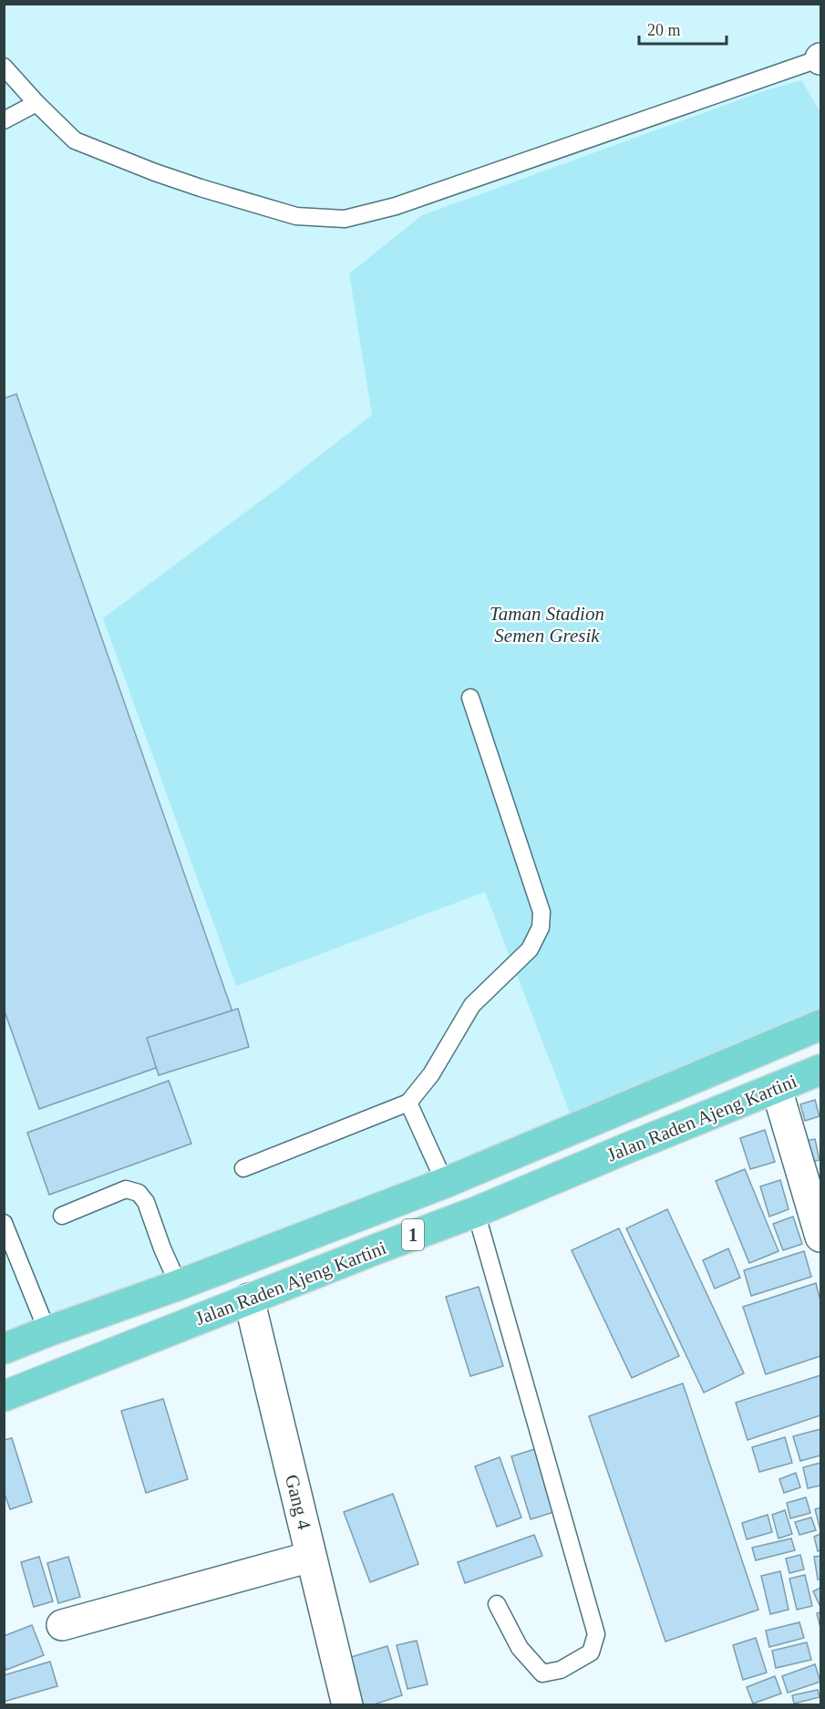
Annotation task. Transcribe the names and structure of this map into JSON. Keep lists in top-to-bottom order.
{
  "streets": {
    "highway": ["Jalan Raden Ajeng Kartini", "1"],
    "street": ["Gang 4"]
  },
  "crossings": [
    ["Jalan Raden Ajeng Kartini", "Gang 4"]
  ],
  "parks": ["Taman Stadion Semen Gresik"],
  "scale_bar": "20 m"
}
